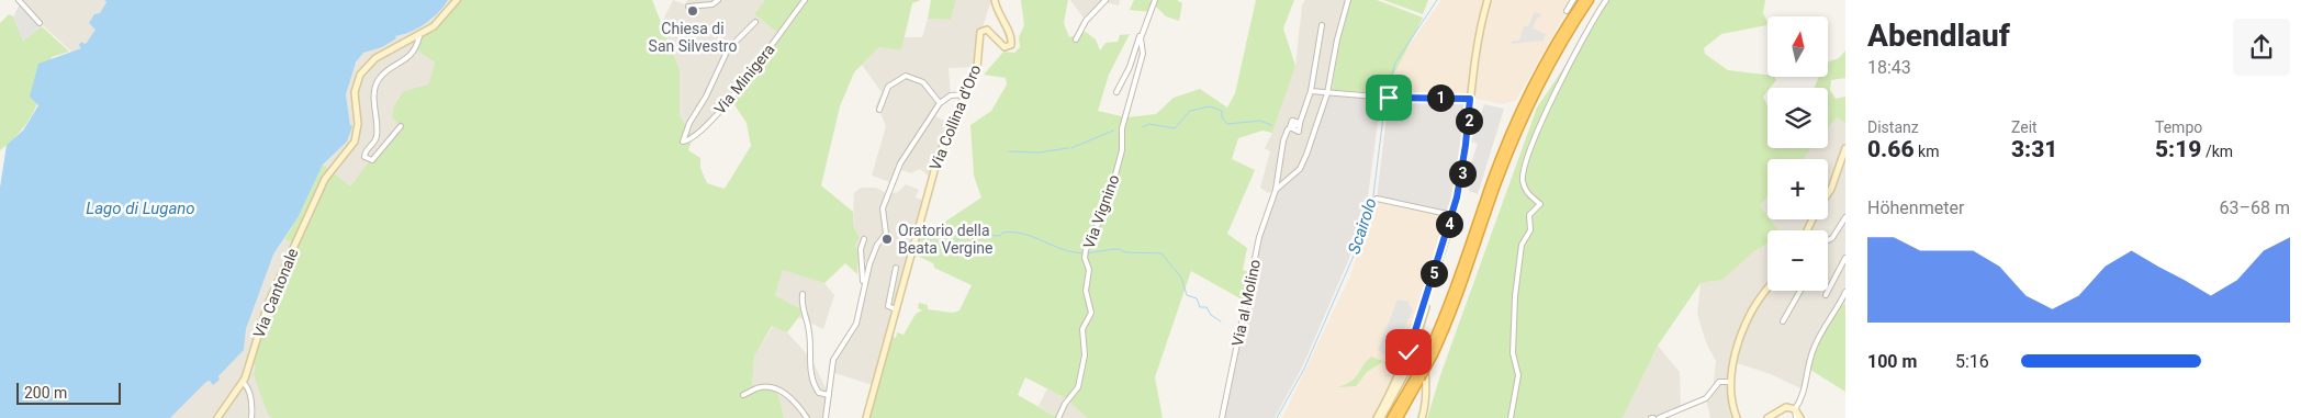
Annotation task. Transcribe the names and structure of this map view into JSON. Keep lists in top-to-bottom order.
{
  "streets": {
    "main road": ["Via Collina d'Oro", "Via Cantonale"],
    "street": ["Via Minigera", "Via Vignino", "Via al Molino"]
  },
  "water": ["Lago di Lugano", "Scairolo"],
  "places": ["Chiesa di San Silvestro", "Oratorio della Beata Vergine"],
  "scale_bar": "200 m",
  "north": "top",
  "page": {
    "heading": ["Abendlauf", "18:43"],
    "map_buttons": ["+", "−"],
    "pins": [
      "1",
      "2",
      "3",
      "4",
      "5"
    ],
    "stats": [
      ["Distanz", "0.66 km"],
      ["Zeit", "3:31"],
      ["Tempo", "5:19 /km"]
    ],
    "chart": ["Höhenmeter", "63–68 m"],
    "list": [
      {
        "name": "100 m",
        "note": "5:16"
      }
    ],
    "scale": "200 m"
  }
}
